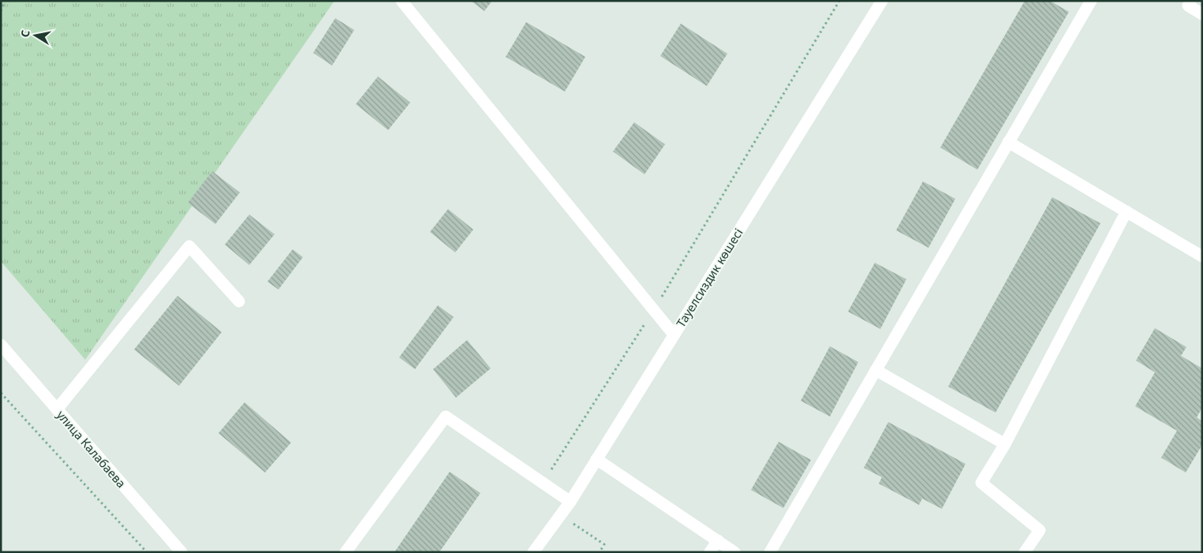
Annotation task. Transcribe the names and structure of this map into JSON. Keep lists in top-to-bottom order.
{
  "streets": {
    "street": ["Тауелсиздик көшесі", "улица Калабаева"]
  },
  "north": "left"
}
